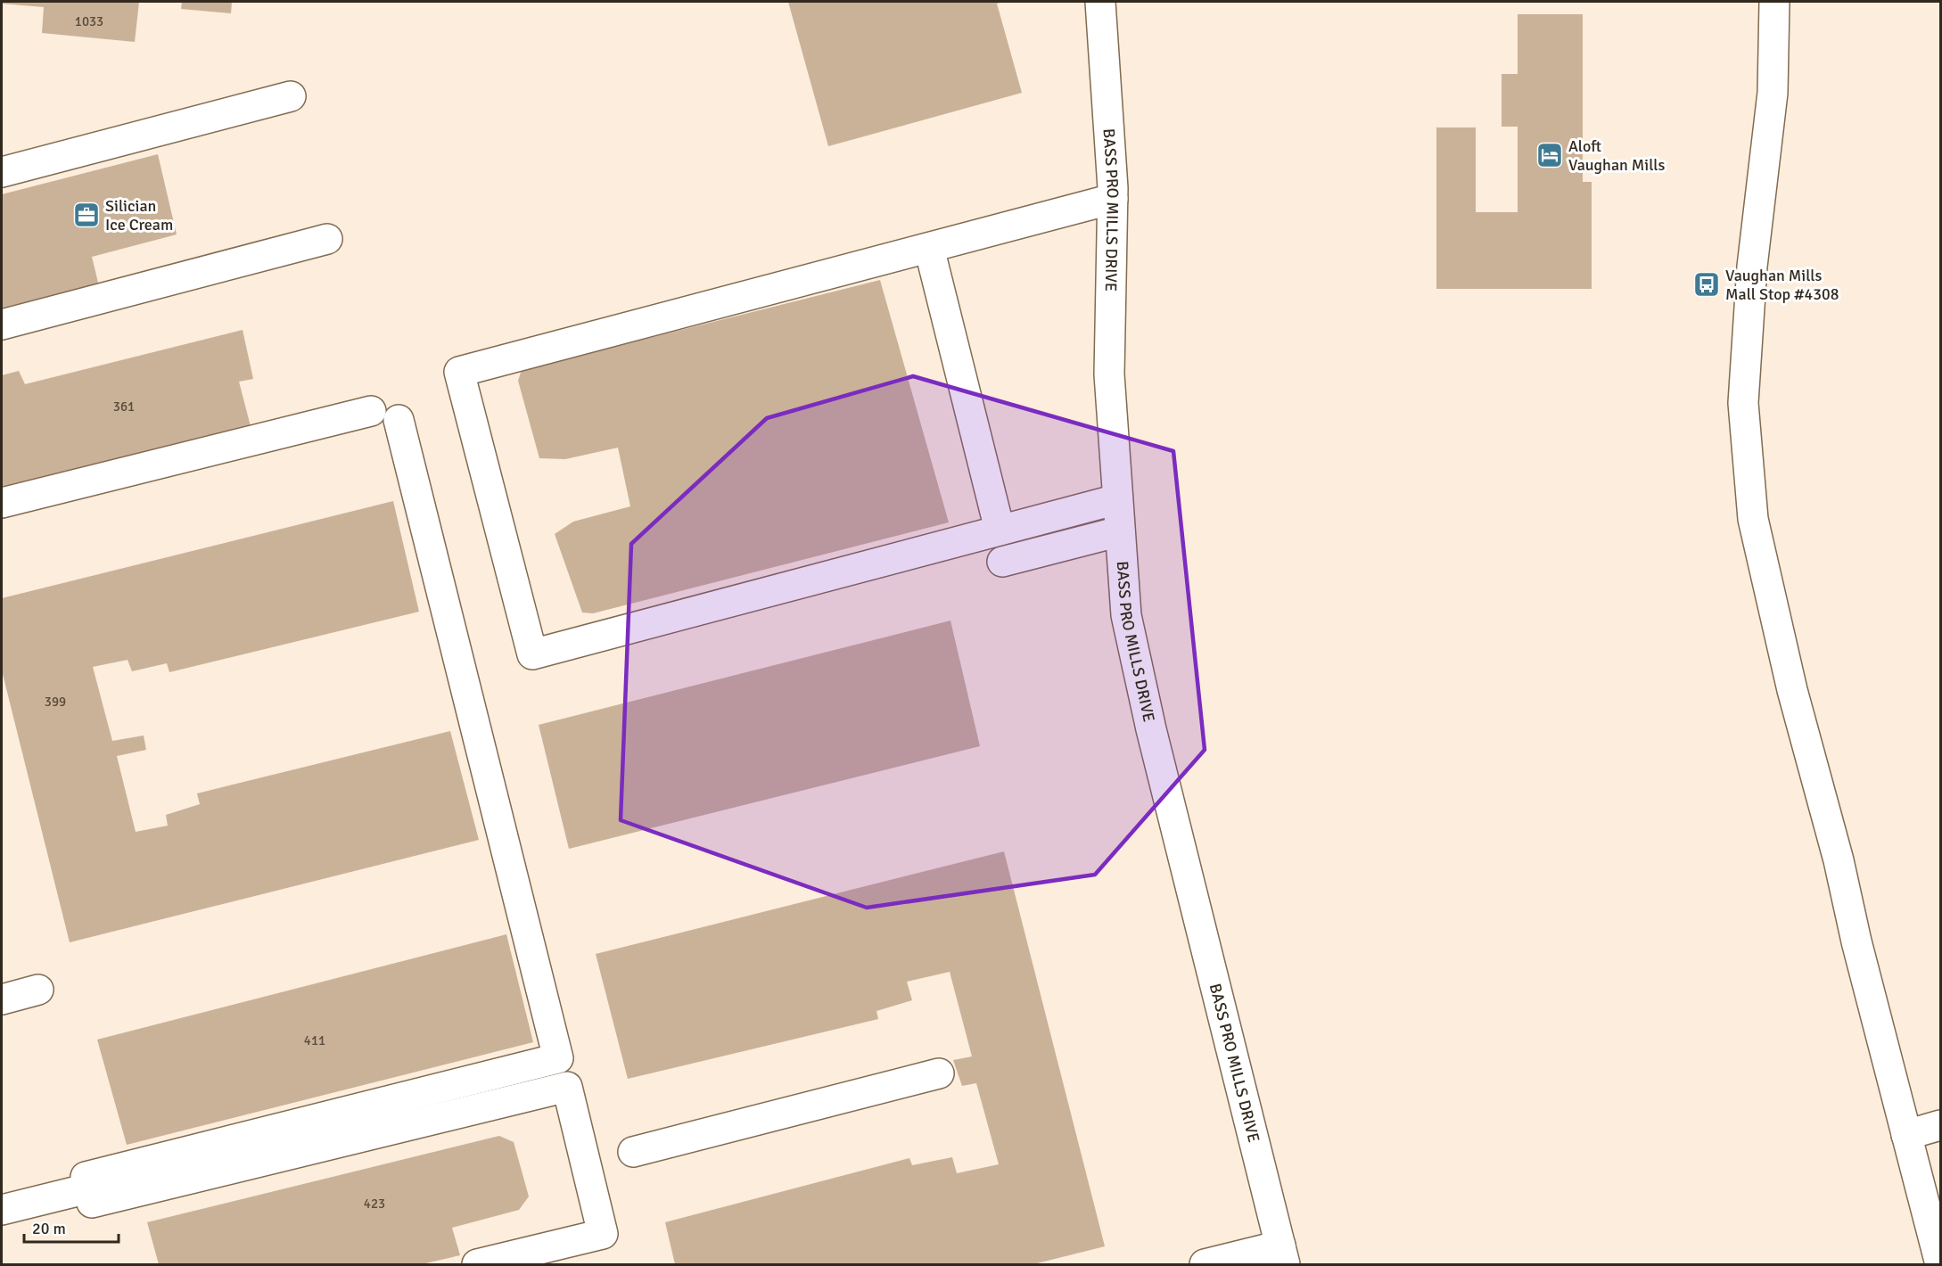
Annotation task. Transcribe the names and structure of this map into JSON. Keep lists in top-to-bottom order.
{
  "streets": {
    "street": ["BASS PRO MILLS DRIVE"]
  },
  "places": {
    "hotel": ["Aloft Vaughan Mills"],
    "office": ["Silician Ice Cream"],
    "bus stop": ["Vaughan Mills Mall Stop #4308"]
  },
  "house_numbers": [
    "1033",
    "361",
    "399",
    "411",
    "423"
  ],
  "scale_bar": "20 m"
}
